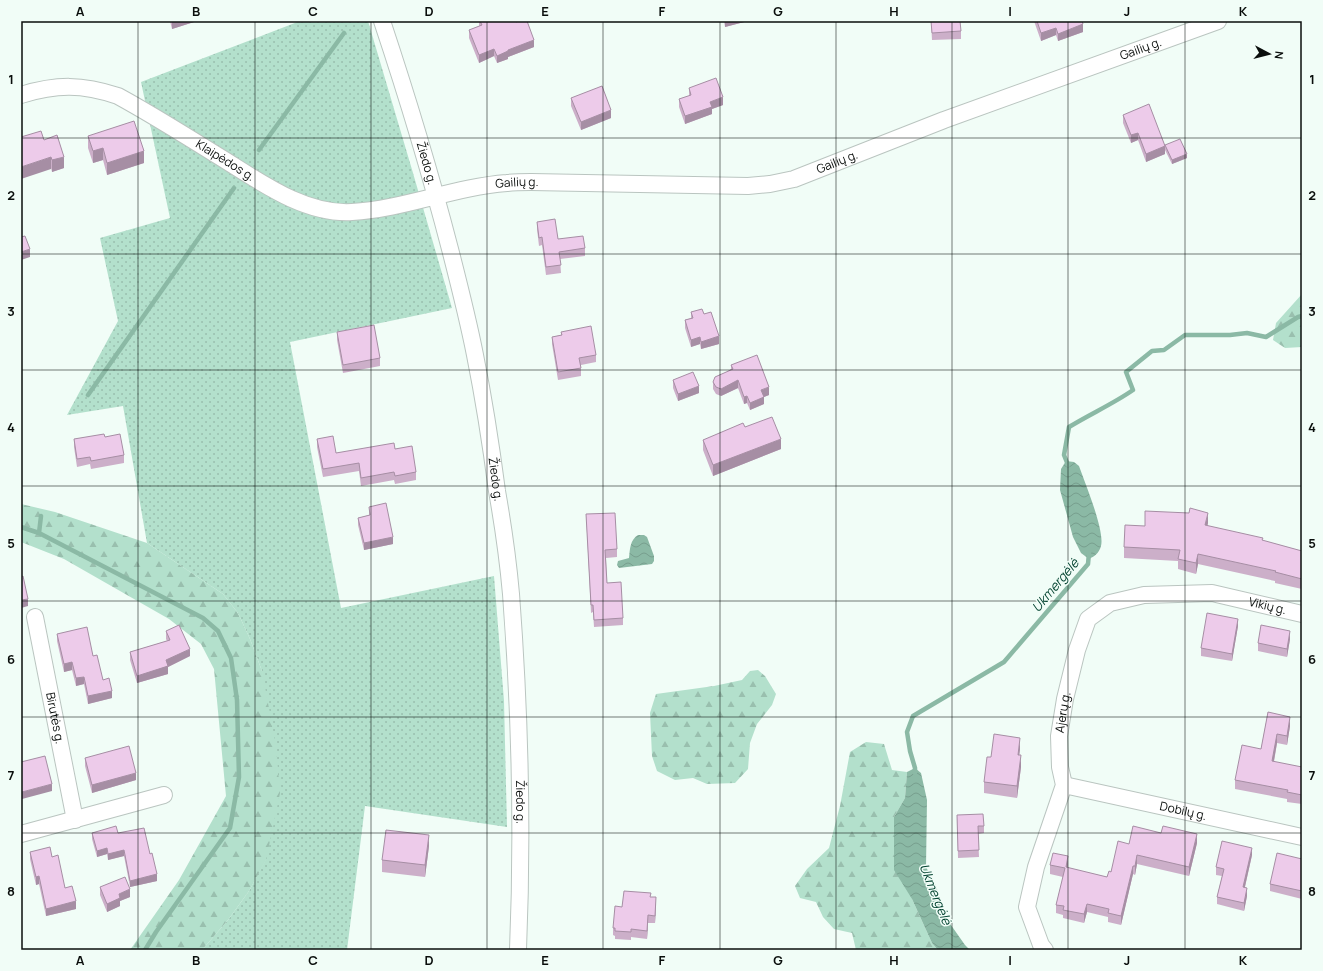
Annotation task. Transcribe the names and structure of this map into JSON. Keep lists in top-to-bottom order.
{
  "streets": {
    "street": [
      "Gailių g.",
      "Klaipėdos g.",
      "Žiedo g.",
      "Vikių g.",
      "Ajerų g.",
      "Birutės g.",
      "Dobilų g."
    ]
  },
  "crossings": [
    ["Gailių g.", "Klaipėdos g."],
    ["Gailių g.", "Žiedo g."],
    ["Klaipėdos g.", "Žiedo g."],
    ["Vikių g.", "Ajerų g."],
    ["Ajerų g.", "Dobilų g."]
  ],
  "water": ["Ukmergėlė"],
  "north": "right",
  "grid": {
    "columns": [
      "A",
      "B",
      "C",
      "D",
      "E",
      "F",
      "G",
      "H",
      "I",
      "J",
      "K"
    ],
    "rows": [
      "1",
      "2",
      "3",
      "4",
      "5",
      "6",
      "7",
      "8"
    ]
  }
}
